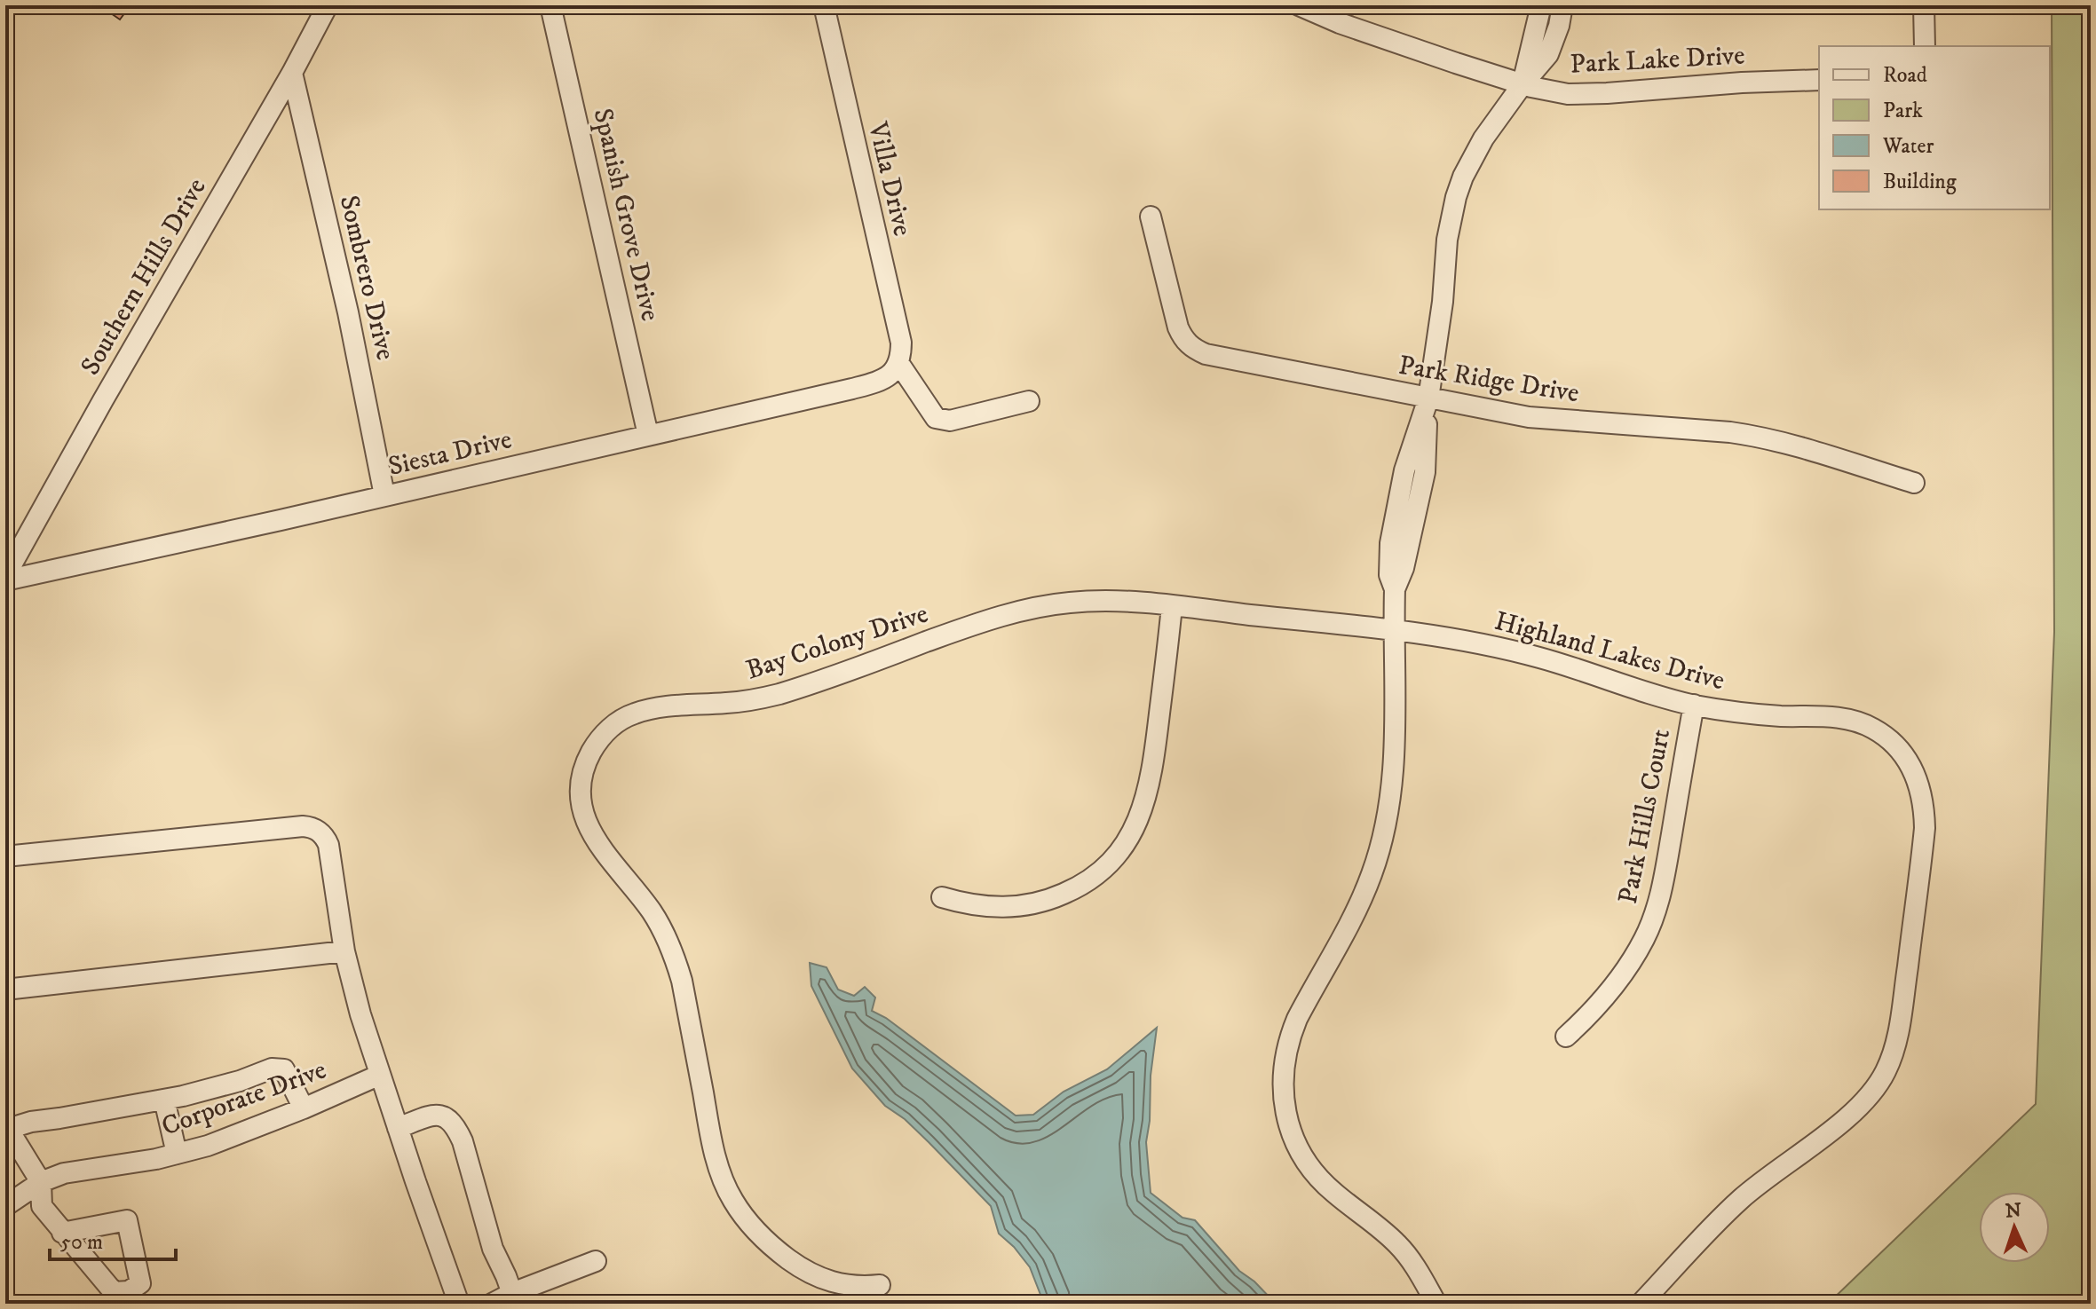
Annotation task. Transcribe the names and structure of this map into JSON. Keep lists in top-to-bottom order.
{
  "streets": {
    "street": [
      "Park Lake Drive",
      "Villa Drive",
      "Spanish Grove Drive",
      "Southern Hills Drive",
      "Sombrero Drive",
      "Park Ridge Drive",
      "Siesta Drive",
      "Bay Colony Drive",
      "Highland Lakes Drive",
      "Park Hills Court",
      "Corporate Drive"
    ]
  },
  "crossings": [
    ["Villa Drive", "Siesta Drive"],
    ["Spanish Grove Drive", "Siesta Drive"],
    ["Southern Hills Drive", "Sombrero Drive"],
    ["Southern Hills Drive", "Siesta Drive"],
    ["Sombrero Drive", "Siesta Drive"],
    ["Bay Colony Drive", "Highland Lakes Drive"],
    ["Highland Lakes Drive", "Park Hills Court"]
  ],
  "legend": [
    "Road",
    "Park",
    "Water",
    "Building"
  ],
  "scale_bar": "50 m",
  "north": "top"
}
